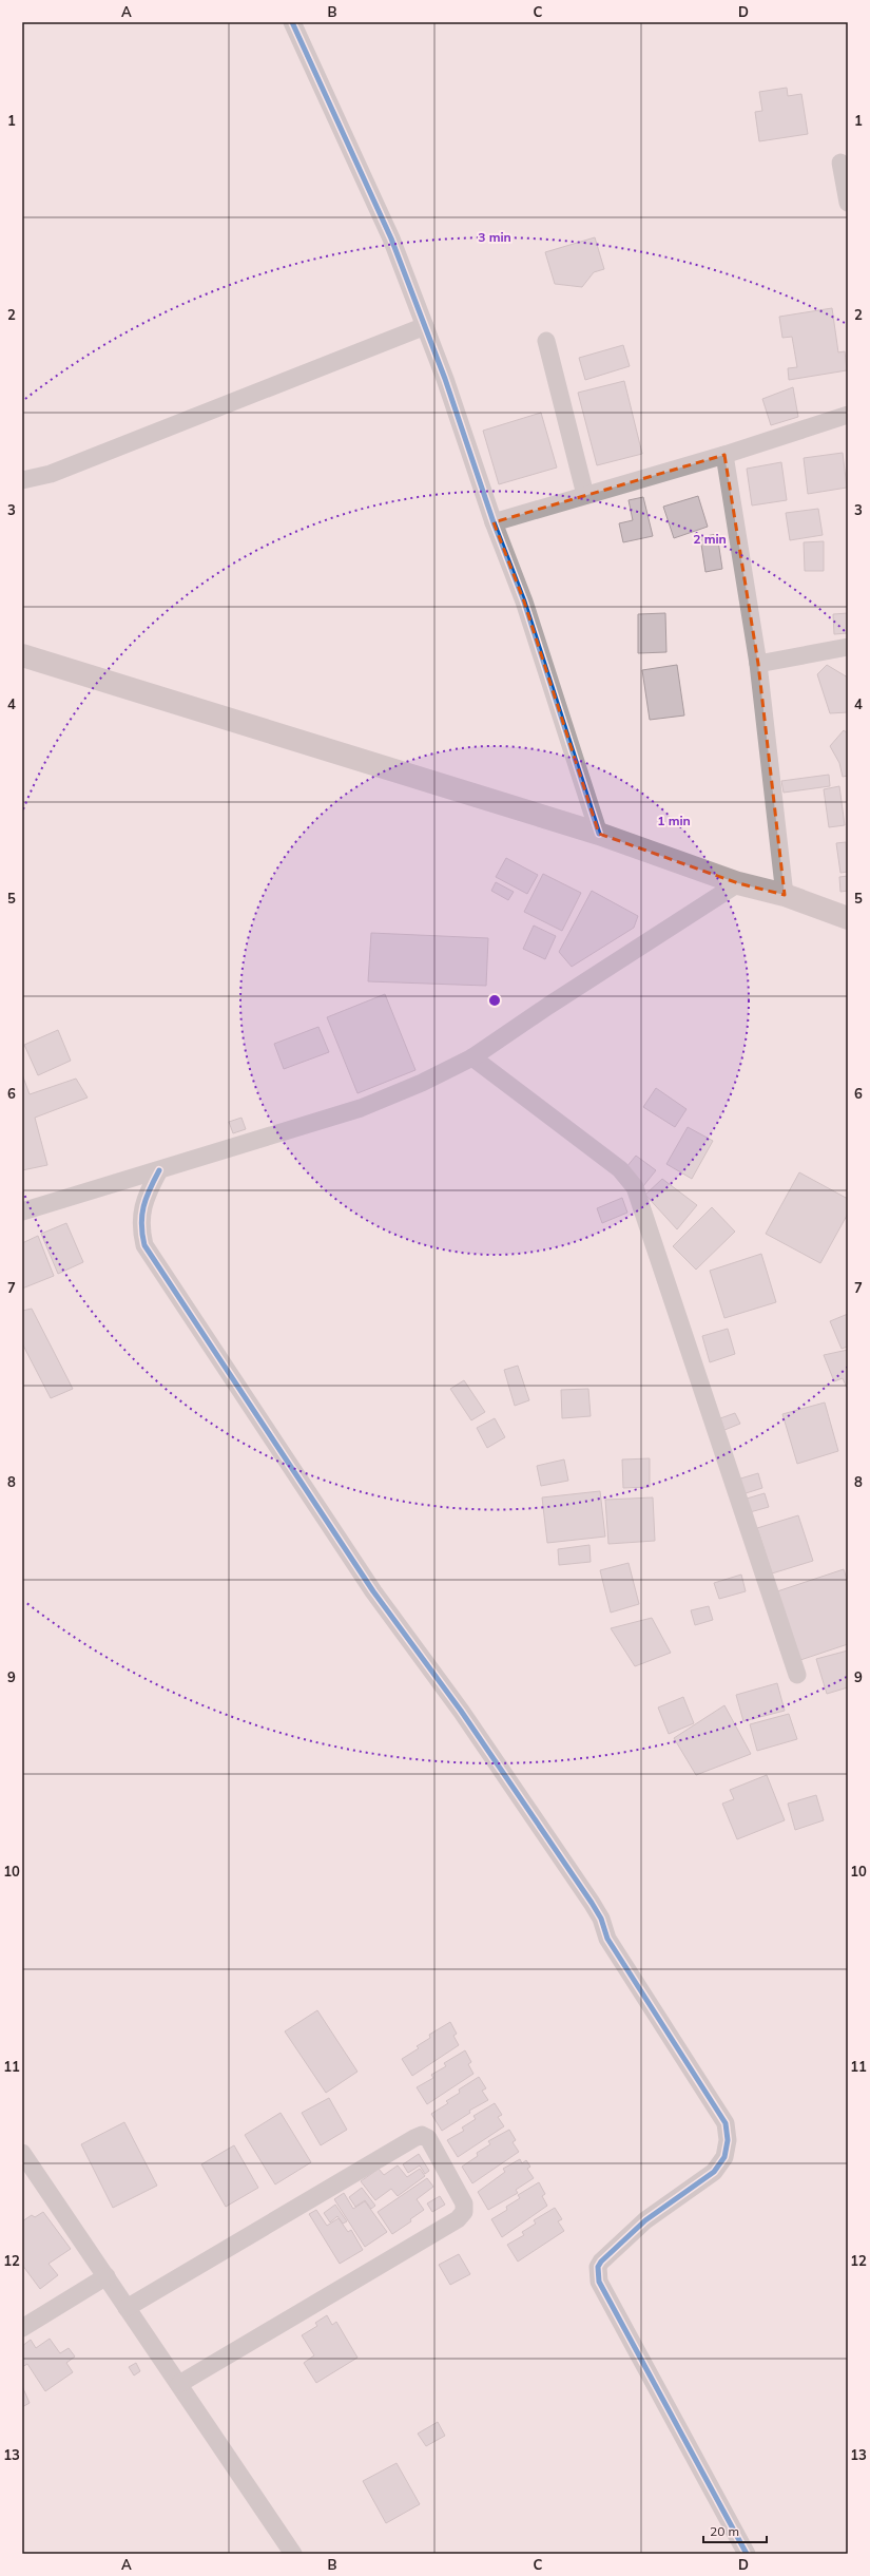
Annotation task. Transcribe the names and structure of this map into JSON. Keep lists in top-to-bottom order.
{
  "scale_bar": "20 m",
  "grid": {
    "columns": [
      "A",
      "B",
      "C",
      "D"
    ],
    "rows": [
      "1",
      "2",
      "3",
      "4",
      "5",
      "6",
      "7",
      "8",
      "9",
      "10",
      "11",
      "12",
      "13"
    ]
  },
  "rings": ["3 min", "2 min", "1 min"]
}
